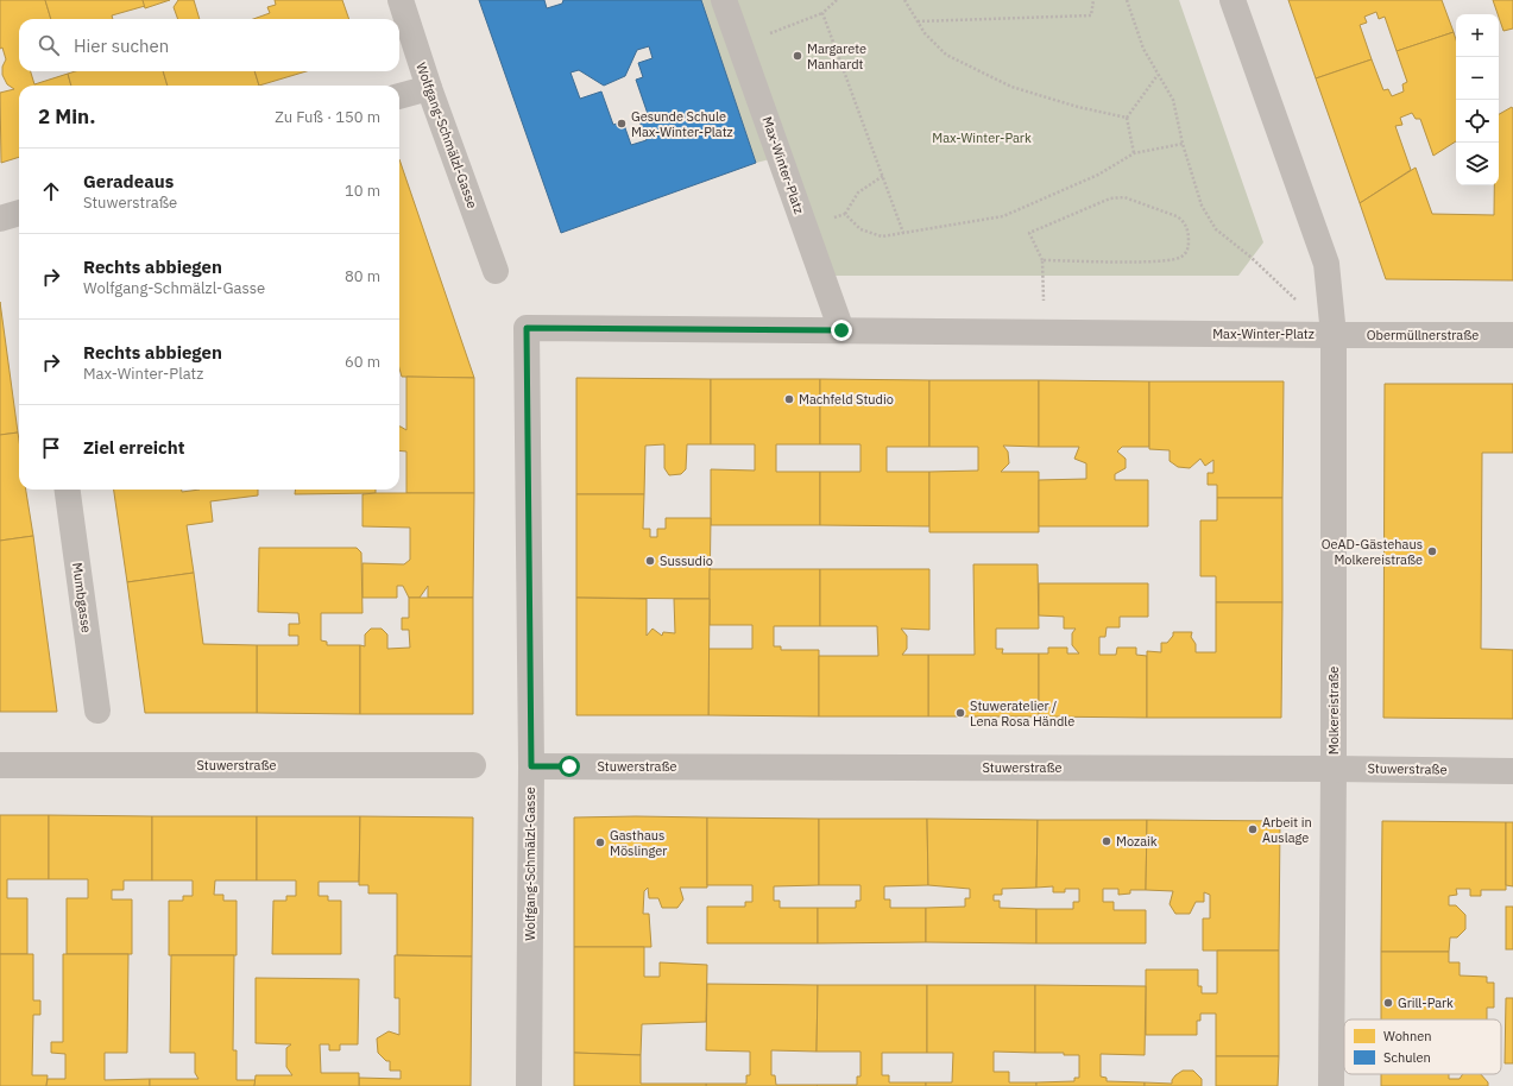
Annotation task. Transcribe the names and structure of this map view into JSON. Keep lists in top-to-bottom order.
{
  "streets": {
    "street": [
      "Wolfgang-Schmälzl-Gasse",
      "Max-Winter-Platz",
      "Obermüllnerstraße",
      "Mumbgasse",
      "Molkereistraße",
      "Stuwerstraße"
    ]
  },
  "crossings": [
    ["Wolfgang-Schmälzl-Gasse", "Max-Winter-Platz"],
    ["Wolfgang-Schmälzl-Gasse", "Stuwerstraße"],
    ["Max-Winter-Platz", "Obermüllnerstraße"],
    ["Max-Winter-Platz", "Molkereistraße"],
    ["Obermüllnerstraße", "Molkereistraße"],
    ["Molkereistraße", "Stuwerstraße"]
  ],
  "parks": ["Max-Winter-Park"],
  "places": [
    "Margarete Manhardt",
    "Gesunde Schule Max-Winter-Platz",
    "Machfeld Studio",
    "OeAD-Gästehaus Molkereistraße",
    "Sussudio",
    "Stuweratelier / Lena Rosa Händle",
    "Arbeit in Auslage",
    "Mozaik",
    "Gasthaus Möslinger",
    "Grill-Park"
  ],
  "legend": ["Wohnen", "Schulen"],
  "page": {
    "map_buttons": ["+", "−"],
    "search": "Hier suchen",
    "heading": ["2 Min.", "Zu Fuß · 150 m"],
    "list": [
      ["Geradeaus", "Stuwerstraße", "10 m"],
      ["Rechts abbiegen", "Wolfgang-Schmälzl-Gasse", "80 m"],
      ["Rechts abbiegen", "Max-Winter-Platz", "60 m"],
      "Ziel erreicht"
    ]
  }
}
